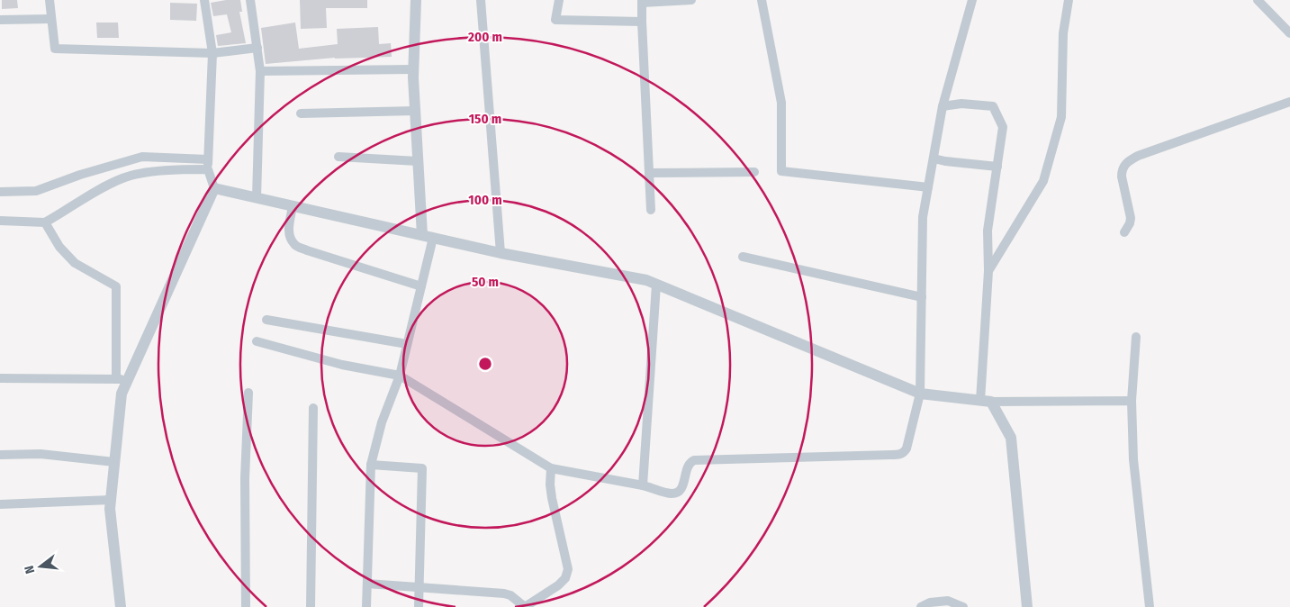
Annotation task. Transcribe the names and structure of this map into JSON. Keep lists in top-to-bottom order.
{
  "north": "left",
  "rings": [
    "200 m",
    "150 m",
    "100 m",
    "50 m"
  ]
}
